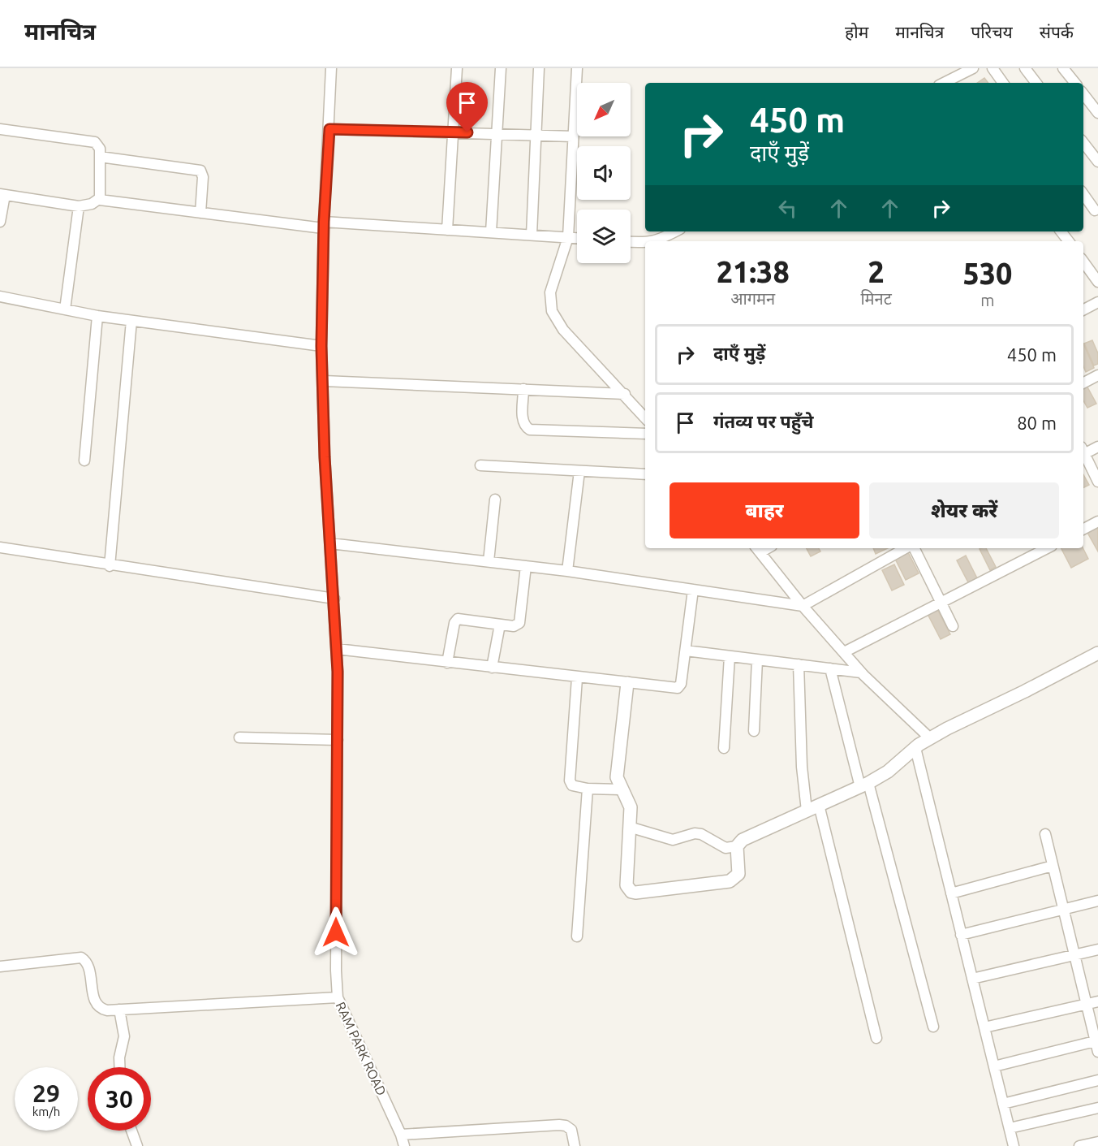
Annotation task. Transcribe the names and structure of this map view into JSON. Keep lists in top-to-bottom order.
{
  "streets": {
    "street": ["RAM PARK ROAD"]
  },
  "north": "bottom left",
  "page": {
    "header": "मानचित्र",
    "nav": [
      "होम",
      "मानचित्र",
      "परिचय",
      "संपर्क"
    ],
    "turn": ["450 m", "दाएँ मुड़ें"],
    "eta": [
      "21:38",
      "आगमन",
      "2",
      "मिनट",
      "530",
      "m"
    ],
    "list": [
      {
        "name": "दाएँ मुड़ें",
        "value": "450 m"
      },
      {
        "name": "गंतव्य पर पहुँचे",
        "value": "80 m"
      }
    ],
    "buttons": ["बाहर", "शेयर करें"],
    "speed": "29 km/h",
    "limit": "30"
  }
}
